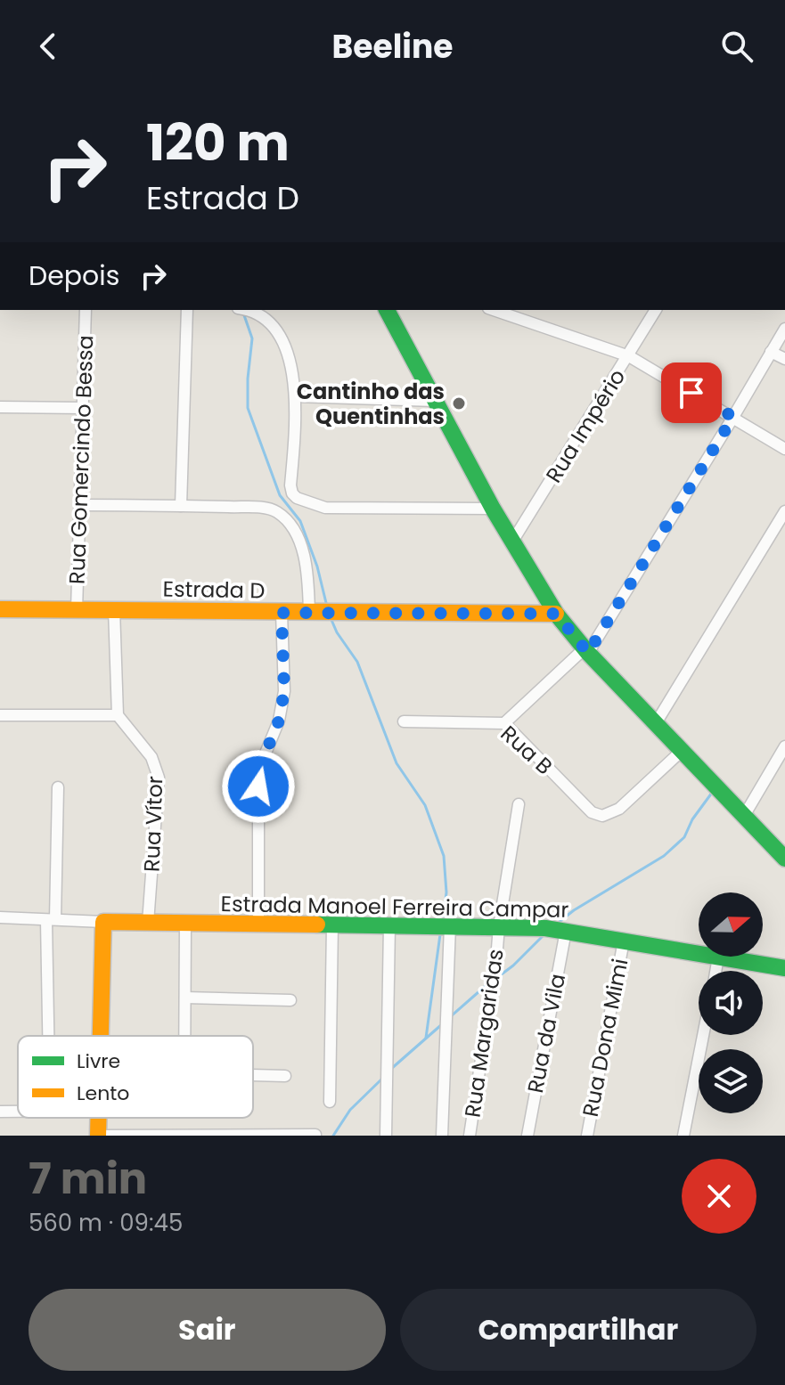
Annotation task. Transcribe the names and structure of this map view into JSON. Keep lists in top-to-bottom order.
{
  "streets": {
    "street": [
      "Rua Império",
      "Rua Gomercindo Bessa",
      "Estrada D",
      "Rua B",
      "Rua Vítor",
      "Estrada Manoel Ferreira Campar",
      "Rua Margaridas",
      "Rua da Vila",
      "Rua Dona Mimi"
    ]
  },
  "crossings": [
    ["Rua Gomercindo Bessa", "Estrada D"],
    ["Rua Vítor", "Estrada Manoel Ferreira Campar"],
    ["Estrada Manoel Ferreira Campar", "Rua Margaridas"],
    ["Estrada Manoel Ferreira Campar", "Rua da Vila"],
    ["Estrada Manoel Ferreira Campar", "Rua Dona Mimi"]
  ],
  "places": ["Cantinho das Quentinhas"],
  "legend": ["Livre", "Lento"],
  "north": "right",
  "page": {
    "header": "Beeline",
    "turn": ["120 m", "Estrada D"],
    "then": "Depois",
    "heading": ["7 min", "560 m · 09:45"],
    "buttons": ["Sair", "Compartilhar"]
  }
}
